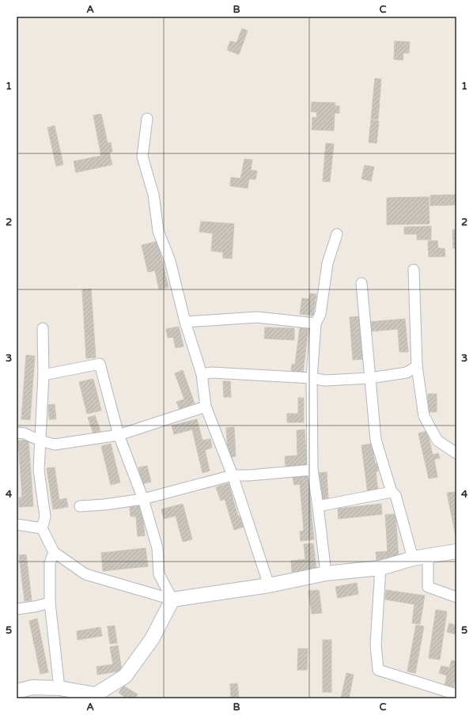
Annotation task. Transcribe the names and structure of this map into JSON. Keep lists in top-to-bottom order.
{
  "grid": {
    "columns": ["A", "B", "C"],
    "rows": [
      "1",
      "2",
      "3",
      "4",
      "5"
    ]
  }
}
